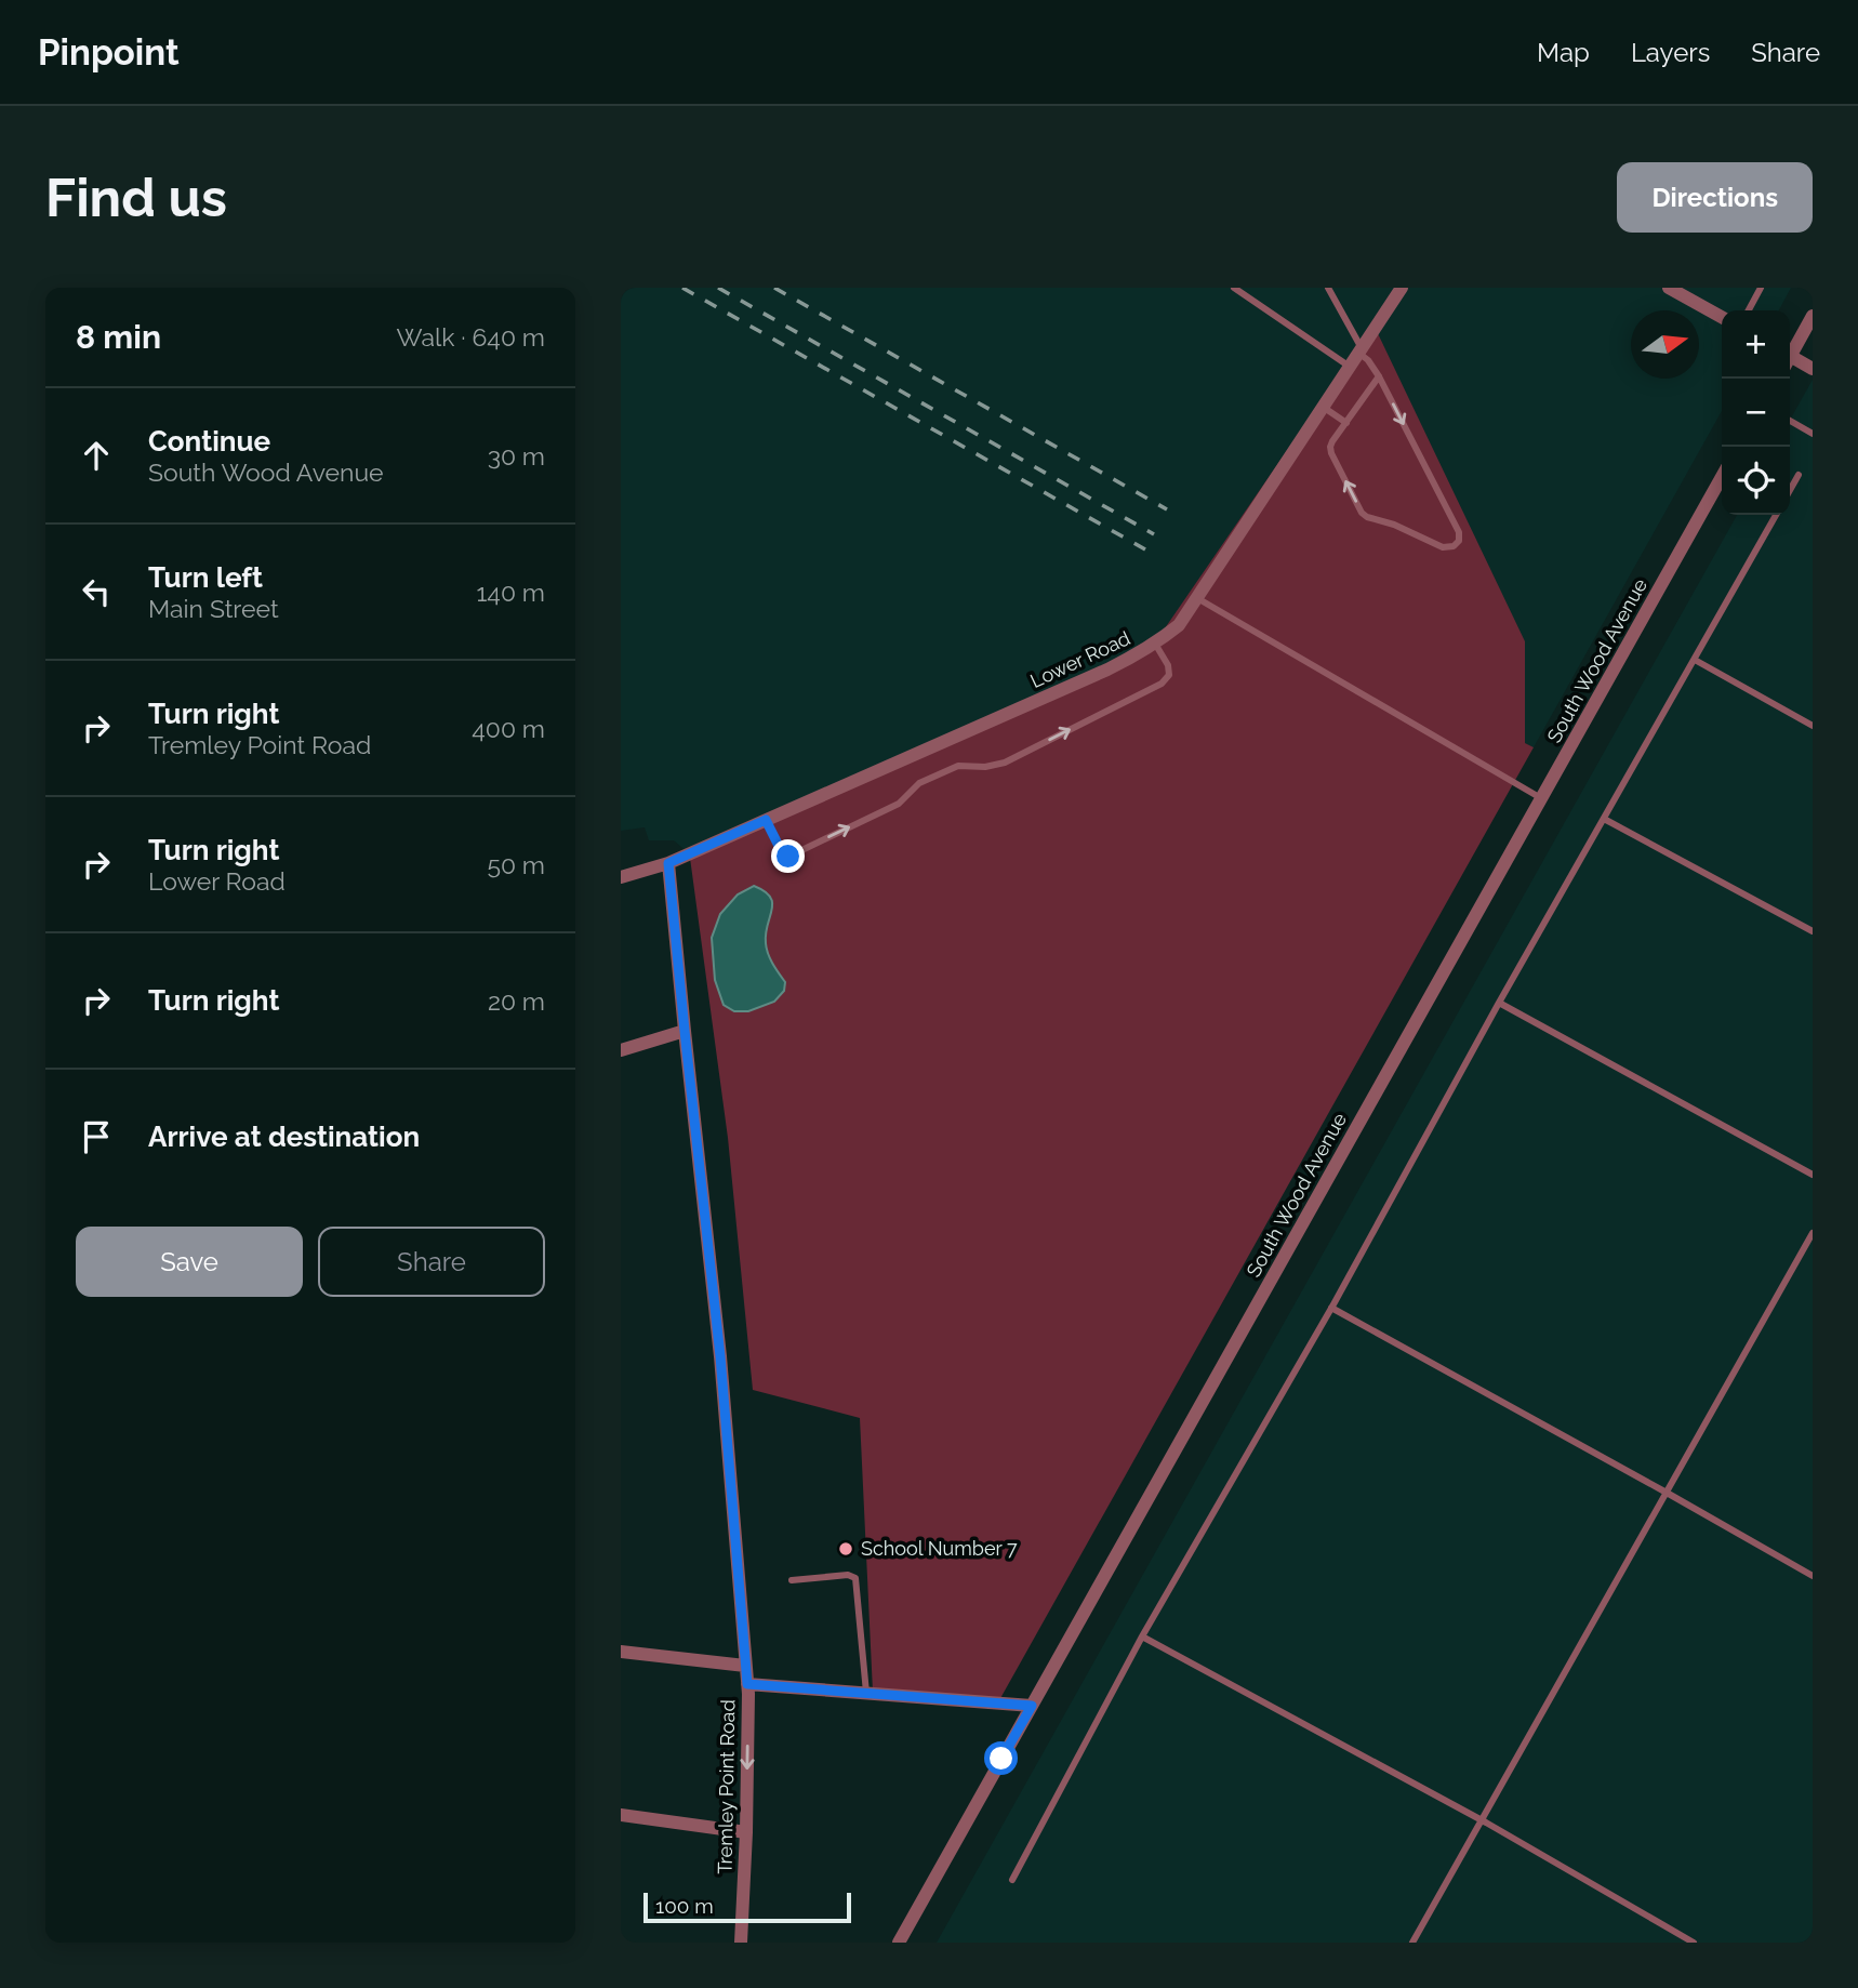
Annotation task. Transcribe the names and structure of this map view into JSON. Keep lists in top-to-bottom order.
{
  "streets": {
    "street": ["Lower Road", "South Wood Avenue", "Tremley Point Road"]
  },
  "crossings": [
    ["Lower Road", "Tremley Point Road"]
  ],
  "places": ["School Number 7"],
  "scale_bar": "100 m",
  "north": "right",
  "page": {
    "header": "Pinpoint",
    "nav": ["Map", "Layers", "Share"],
    "buttons": [
      "Directions",
      ["Save", "Share"]
    ],
    "title": "Find us",
    "heading": ["8 min", "Walk · 640 m"],
    "map_buttons": ["+", "−"],
    "list": [
      ["Continue", "South Wood Avenue", "30 m"],
      ["Turn left", "Main Street", "140 m"],
      ["Turn right", "Tremley Point Road", "400 m"],
      ["Turn right", "Lower Road", "50 m"],
      ["Turn right", "20 m"],
      "Arrive at destination"
    ],
    "scale": "100 m"
  }
}
